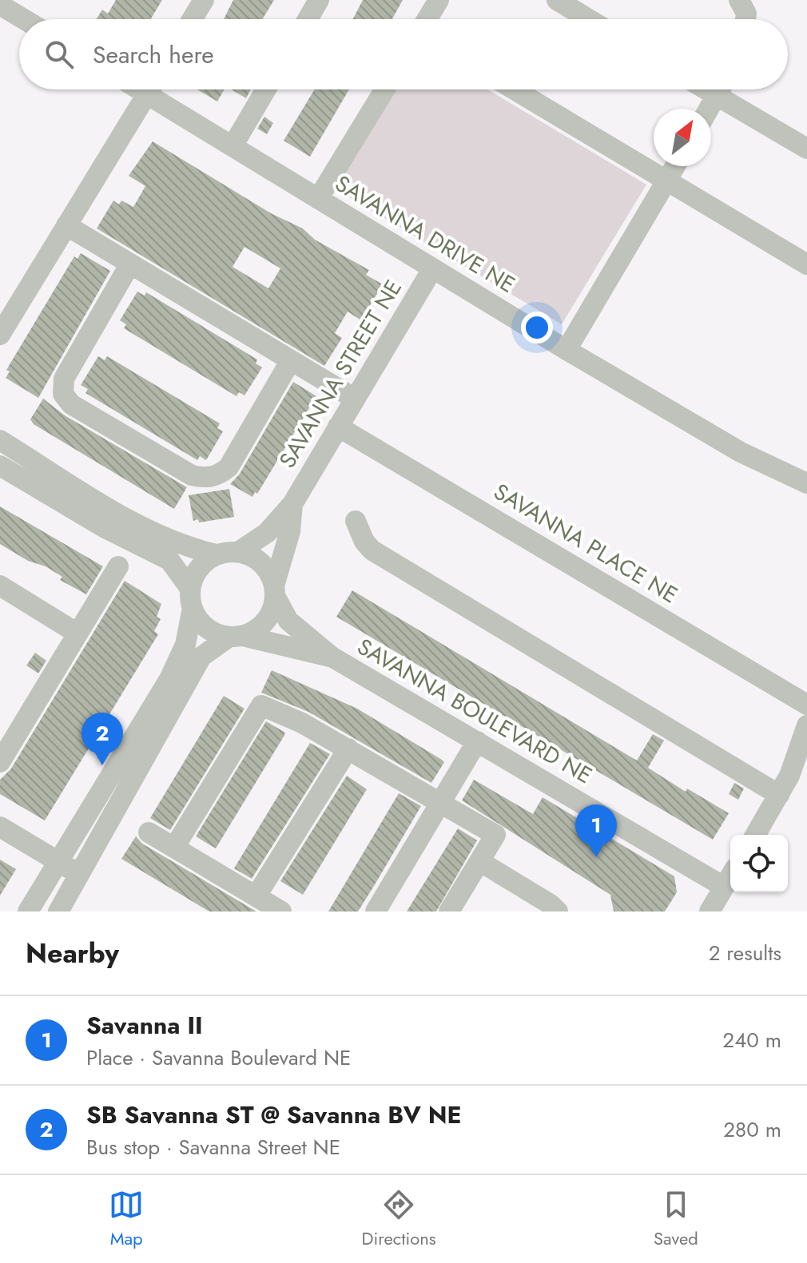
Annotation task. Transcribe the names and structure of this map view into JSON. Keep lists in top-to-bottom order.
{
  "streets": {
    "street": [
      "SAVANNA DRIVE NE",
      "SAVANNA STREET NE",
      "SAVANNA PLACE NE",
      "SAVANNA BOULEVARD NE"
    ]
  },
  "crossings": [
    ["SAVANNA DRIVE NE", "SAVANNA STREET NE"],
    ["SAVANNA STREET NE", "SAVANNA PLACE NE"],
    ["SAVANNA STREET NE", "SAVANNA BOULEVARD NE"]
  ],
  "north": "top right",
  "page": {
    "search": "Search here",
    "pins": ["2", "1"],
    "heading": ["Nearby", "2 results"],
    "list": [
      {
        "mark": "1",
        "name": "Savanna II",
        "note": "Place · Savanna Boulevard NE",
        "value": "240 m"
      },
      {
        "mark": "2",
        "name": "SB Savanna ST @ Savanna BV NE",
        "note": "Bus stop · Savanna Street NE",
        "value": "280 m"
      }
    ],
    "nav": ["Map", "Directions", "Saved"]
  }
}
